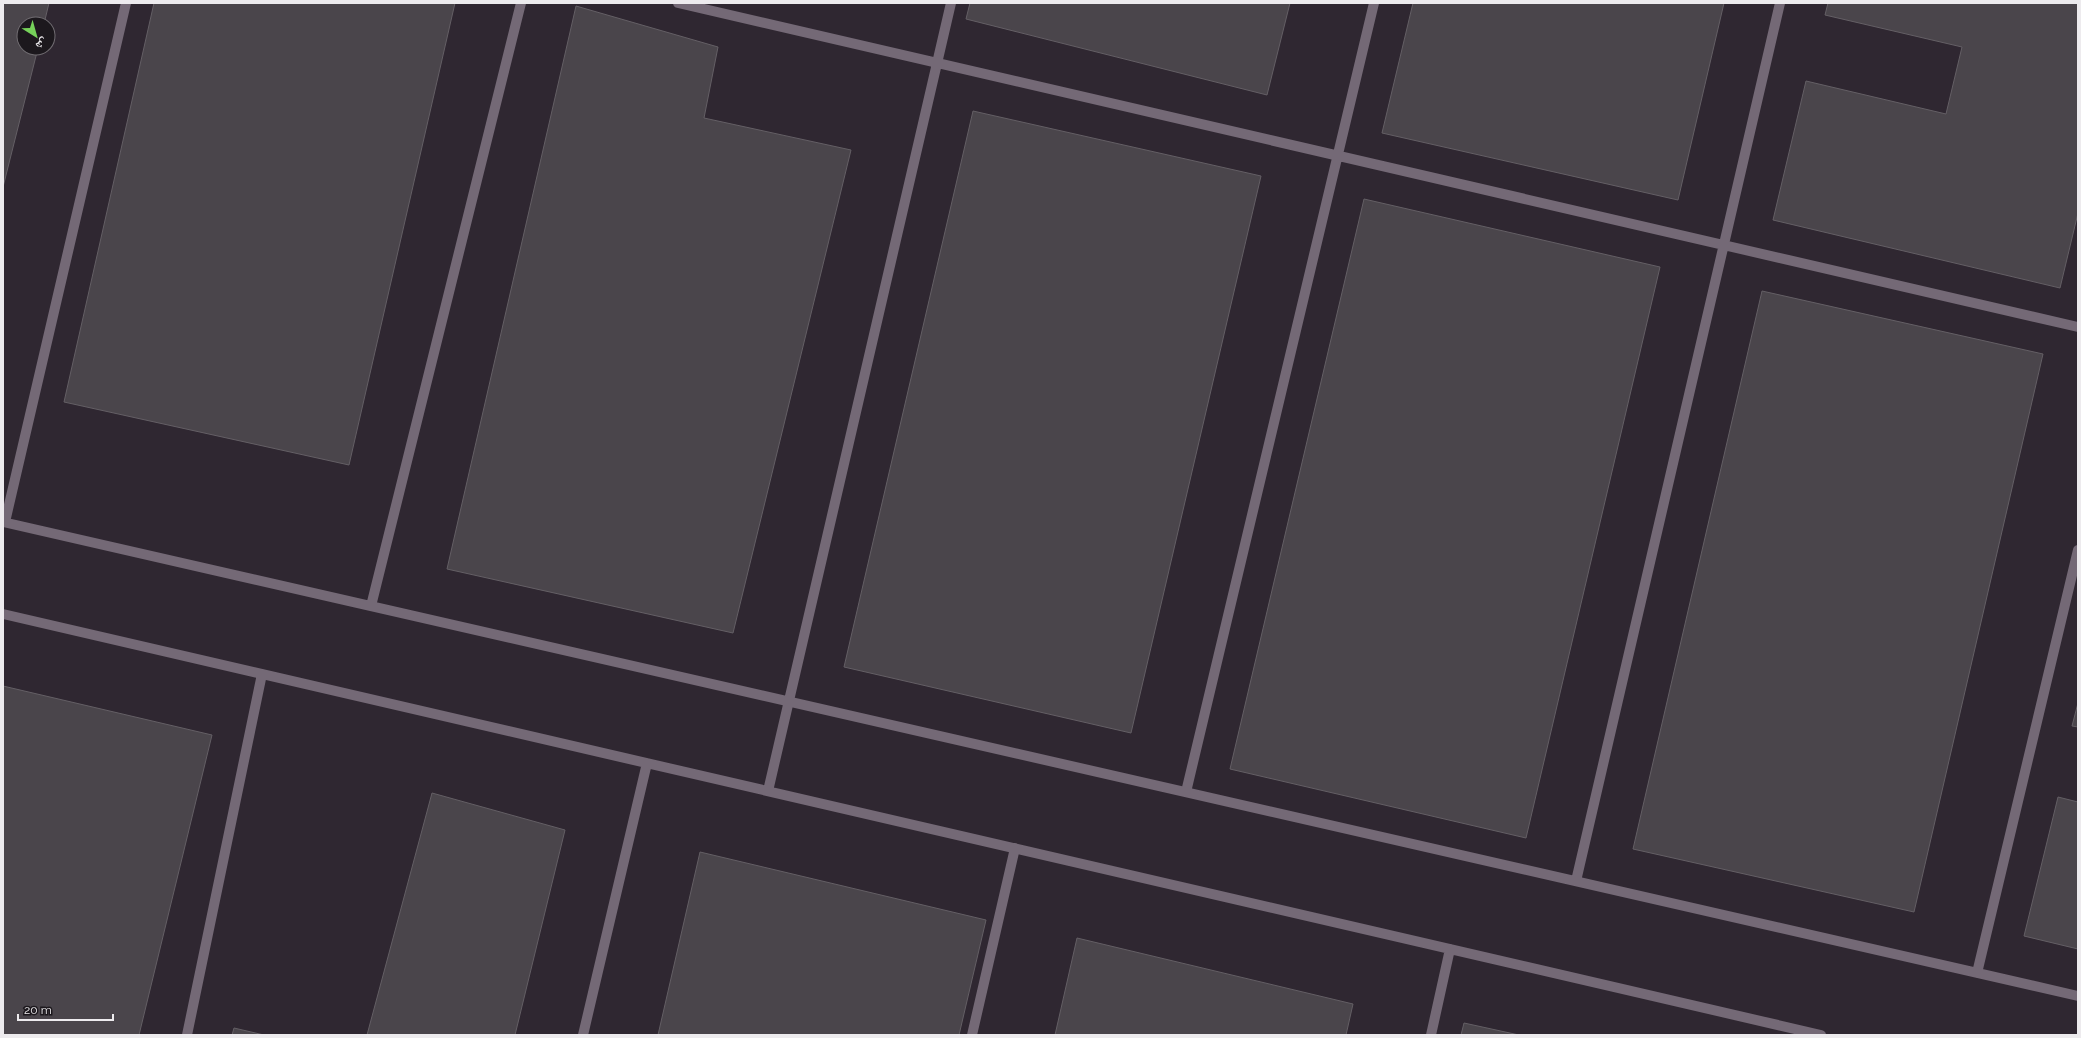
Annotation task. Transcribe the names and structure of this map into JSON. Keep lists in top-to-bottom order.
{
  "scale_bar": "20 m",
  "north": "bottom right"
}
